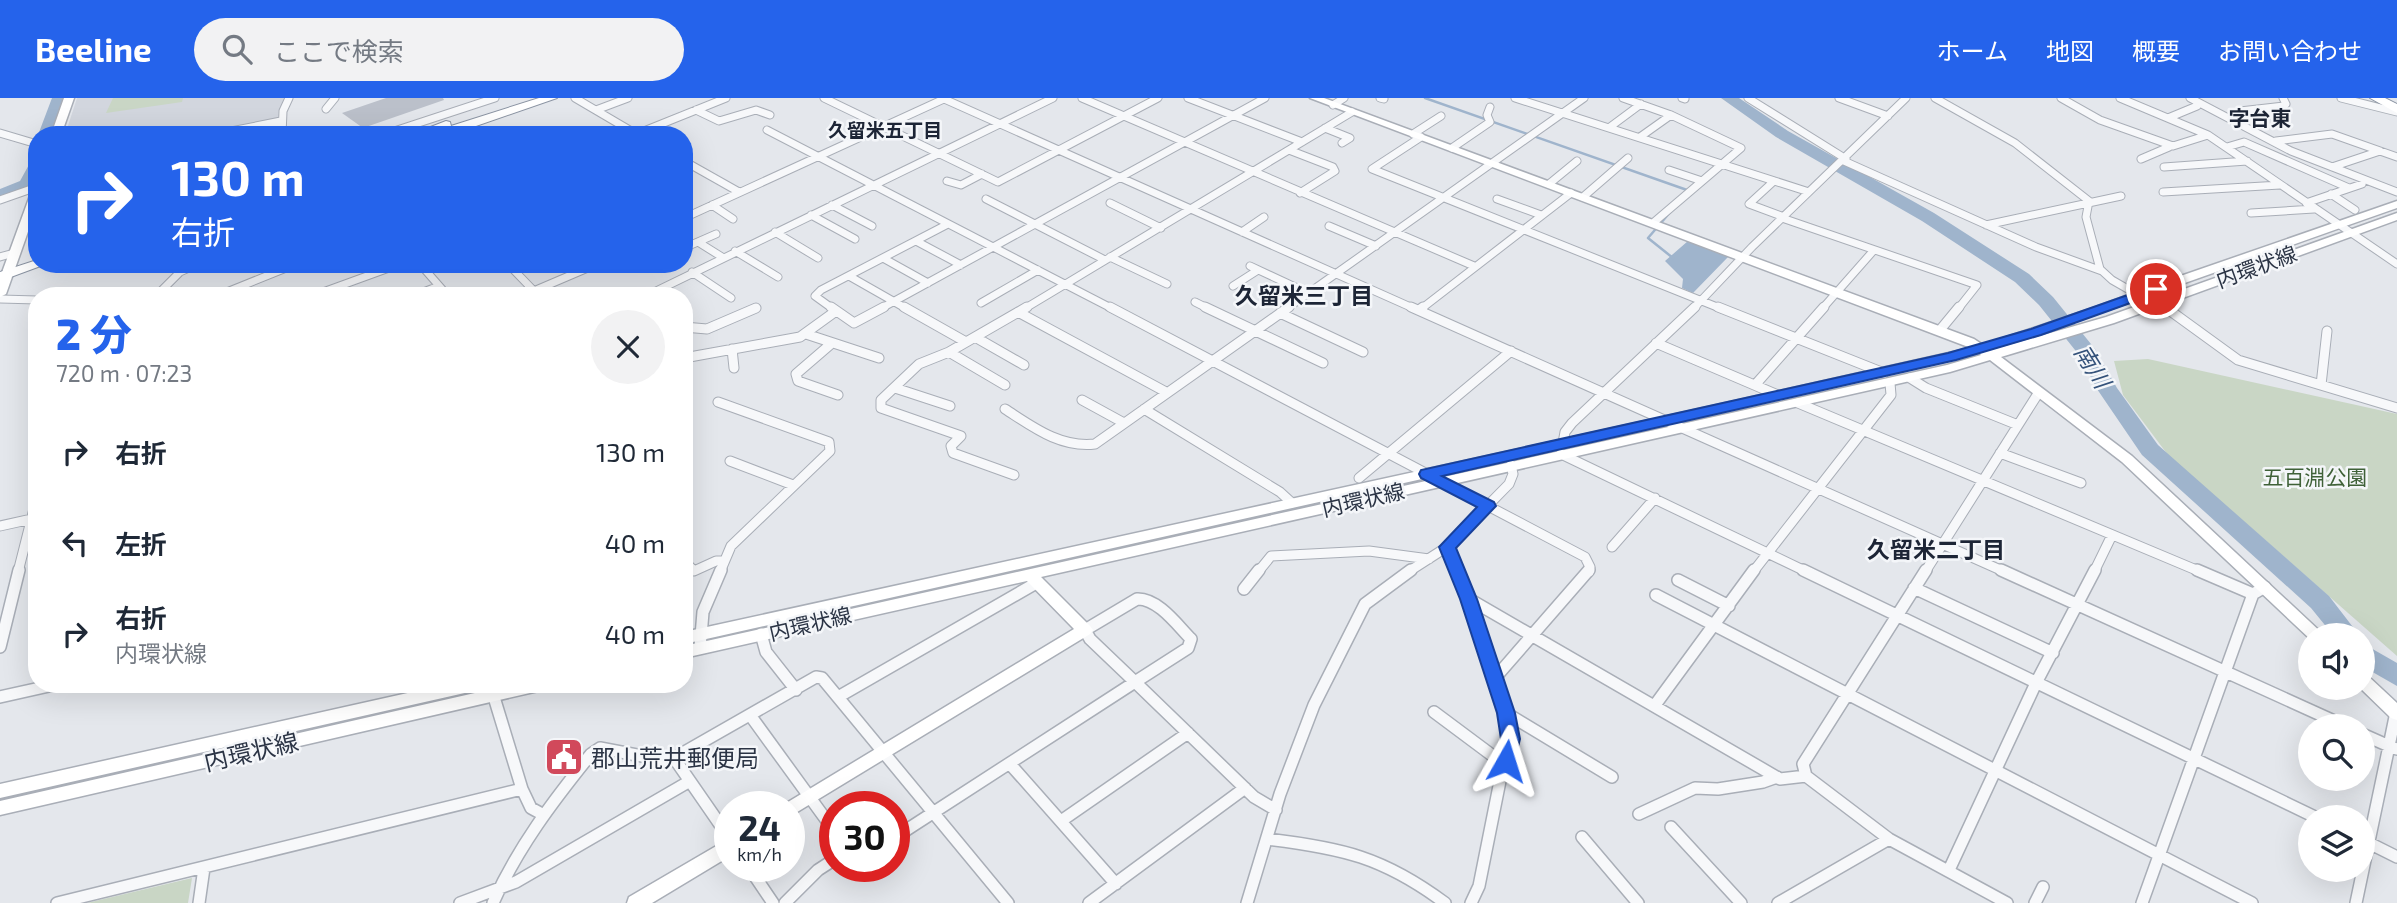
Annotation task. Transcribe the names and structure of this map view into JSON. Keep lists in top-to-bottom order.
{
  "streets": {
    "street": ["内環状線"]
  },
  "districts": [
    "字台東",
    "久留米五丁目",
    "久留米三丁目",
    "久留米二丁目"
  ],
  "water": ["南川"],
  "parks": ["五百淵公園"],
  "places": {
    "public building": ["郡山荒井郵便局"]
  },
  "page": {
    "header": "Beeline",
    "search": "ここで検索",
    "nav": [
      "ホーム",
      "地図",
      "概要",
      "お問い合わせ"
    ],
    "turn": ["130 m", "右折"],
    "heading": ["2 分", "720 m · 07:23"],
    "list": [
      {
        "name": "右折",
        "value": "130 m"
      },
      {
        "name": "左折",
        "value": "40 m"
      },
      {
        "name": "右折",
        "note": "内環状線",
        "value": "40 m"
      }
    ],
    "speed": "24 km/h",
    "limit": "30"
  }
}
